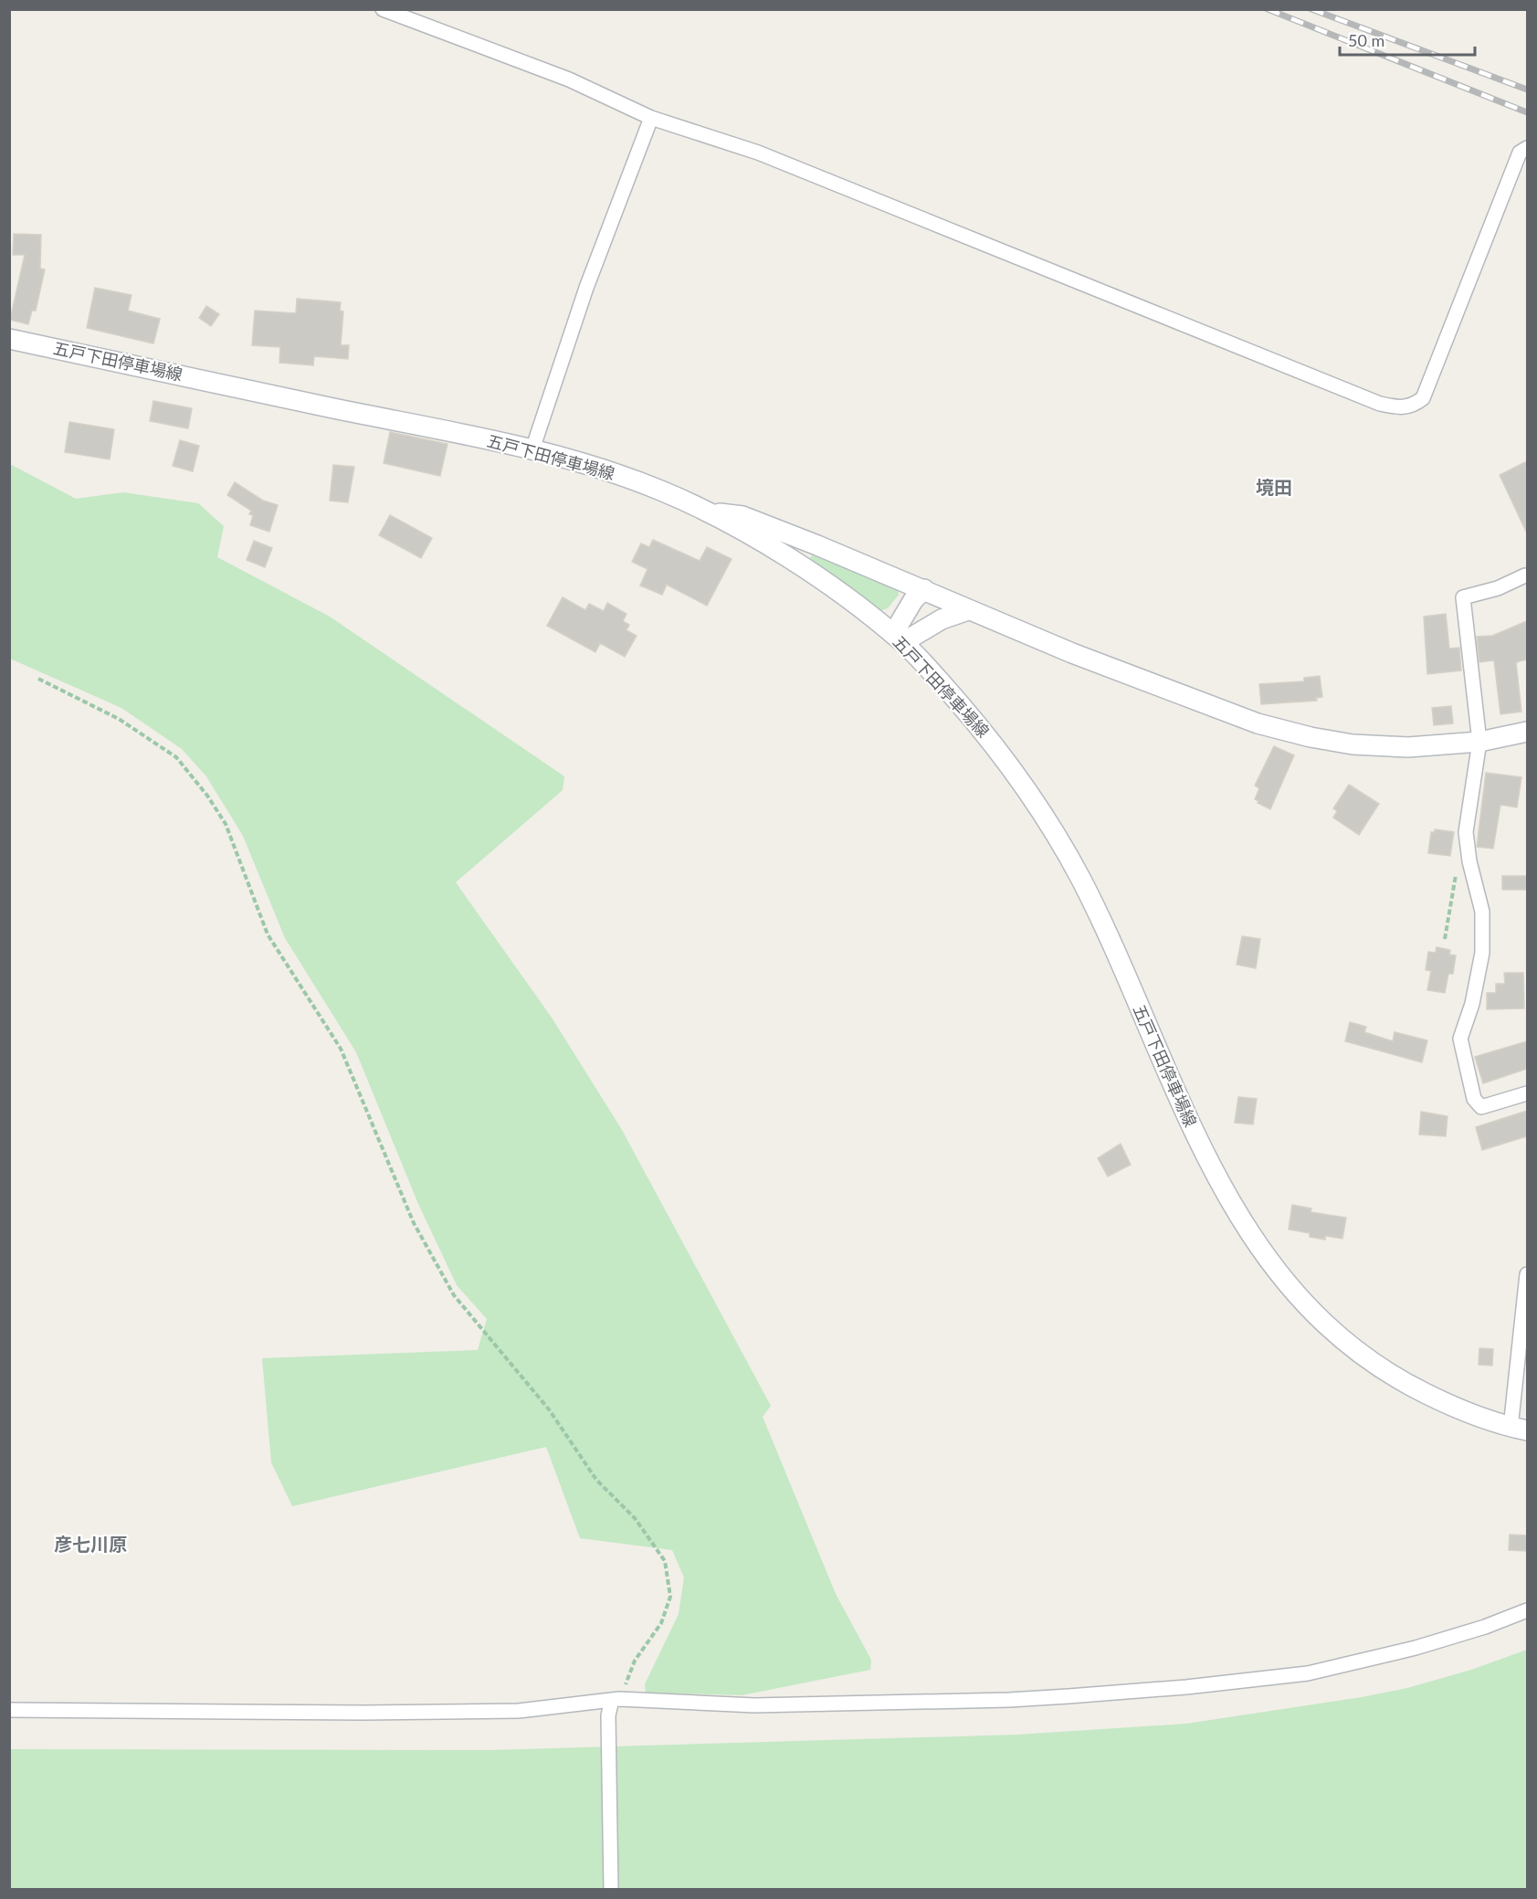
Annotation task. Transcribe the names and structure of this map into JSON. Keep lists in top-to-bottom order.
{
  "streets": {
    "main road": ["五戸下田停車場線"]
  },
  "districts": ["境田", "彦七川原"],
  "scale_bar": "50 m"
}
